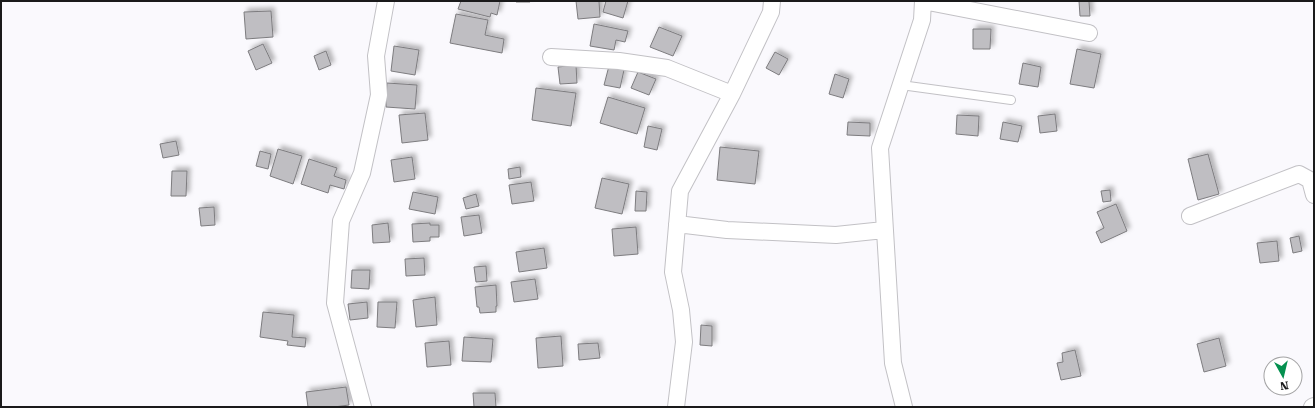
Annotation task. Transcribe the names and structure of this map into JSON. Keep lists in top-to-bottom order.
{
  "north": "bottom"
}
